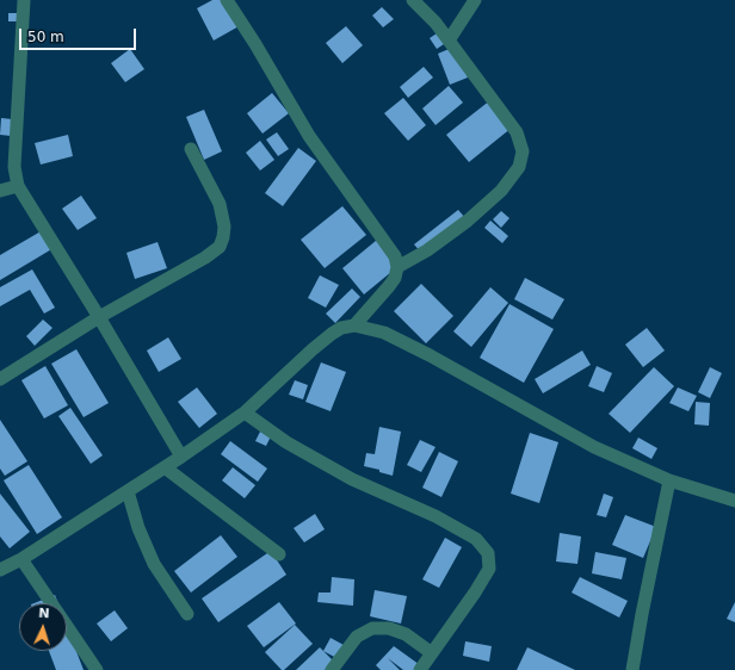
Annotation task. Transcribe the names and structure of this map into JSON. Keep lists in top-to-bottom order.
{
  "scale_bar": "50 m",
  "north": "top"
}
